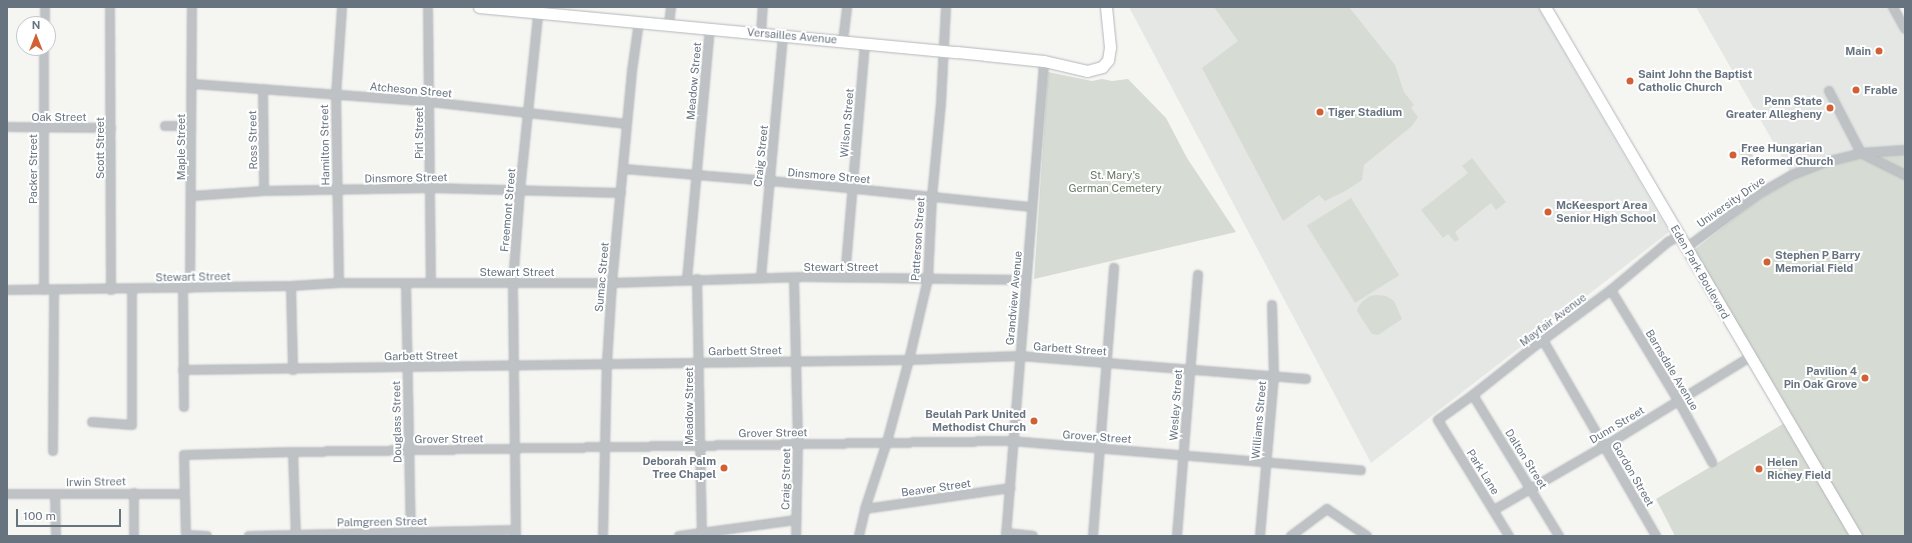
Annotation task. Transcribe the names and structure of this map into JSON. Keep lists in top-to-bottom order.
{
  "streets": {
    "street": [
      "Versailles Avenue",
      "Meadow Street",
      "Atcheson Street",
      "Oak Street",
      "Wilson Street",
      "Pirl Street",
      "Ross Street",
      "Hamilton Street",
      "Maple Street",
      "Scott Street",
      "Craig Street",
      "Packer Street",
      "Dinsmore Street",
      "University Drive",
      "Freemont Street",
      "Patterson Street",
      "Stewart Street",
      "Eden Park Boulevard",
      "Sumac Street",
      "Grandview Avenue",
      "Mayfair Avenue",
      "Garbett Street",
      "Barnsdale Avenue",
      "Wesley Street",
      "Williams Street",
      "Douglass Street",
      "Dunn Street",
      "Grover Street",
      "Dalton Street",
      "Park Lane",
      "Gordon Street",
      "Irwin Street",
      "Beaver Street",
      "Palmgreen Street"
    ]
  },
  "crossings": [
    ["Versailles Avenue", "Meadow Street"],
    ["Versailles Avenue", "Wilson Street"],
    ["Versailles Avenue", "Craig Street"],
    ["Versailles Avenue", "Freemont Street"],
    ["Versailles Avenue", "Patterson Street"],
    ["Versailles Avenue", "Sumac Street"],
    ["Versailles Avenue", "Grandview Avenue"],
    ["Meadow Street", "Dinsmore Street"],
    ["Meadow Street", "Stewart Street"],
    ["Meadow Street", "Garbett Street"],
    ["Meadow Street", "Grover Street"],
    ["Atcheson Street", "Pirl Street"],
    ["Atcheson Street", "Ross Street"],
    ["Atcheson Street", "Hamilton Street"],
    ["Atcheson Street", "Maple Street"],
    ["Atcheson Street", "Freemont Street"],
    ["Atcheson Street", "Sumac Street"],
    ["Oak Street", "Scott Street"],
    ["Oak Street", "Packer Street"],
    ["Wilson Street", "Dinsmore Street"],
    ["Wilson Street", "Stewart Street"],
    ["Pirl Street", "Dinsmore Street"],
    ["Pirl Street", "Stewart Street"],
    ["Ross Street", "Dinsmore Street"],
    ["Hamilton Street", "Dinsmore Street"],
    ["Hamilton Street", "Stewart Street"],
    ["Maple Street", "Dinsmore Street"],
    ["Maple Street", "Stewart Street"],
    ["Maple Street", "Garbett Street"],
    ["Scott Street", "Stewart Street"],
    ["Craig Street", "Dinsmore Street"],
    ["Craig Street", "Stewart Street"],
    ["Craig Street", "Garbett Street"],
    ["Craig Street", "Grover Street"],
    ["Packer Street", "Stewart Street"],
    ["Dinsmore Street", "Freemont Street"],
    ["Dinsmore Street", "Patterson Street"],
    ["Dinsmore Street", "Sumac Street"],
    ["Dinsmore Street", "Grandview Avenue"],
    ["University Drive", "Eden Park Boulevard"],
    ["Freemont Street", "Stewart Street"],
    ["Freemont Street", "Garbett Street"],
    ["Freemont Street", "Grover Street"],
    ["Freemont Street", "Palmgreen Street"],
    ["Patterson Street", "Stewart Street"],
    ["Patterson Street", "Garbett Street"],
    ["Patterson Street", "Grover Street"],
    ["Patterson Street", "Beaver Street"],
    ["Stewart Street", "Sumac Street"],
    ["Stewart Street", "Grandview Avenue"],
    ["Stewart Street", "Douglass Street"],
    ["Eden Park Boulevard", "Mayfair Avenue"],
    ["Eden Park Boulevard", "Dunn Street"],
    ["Sumac Street", "Garbett Street"],
    ["Sumac Street", "Grover Street"],
    ["Grandview Avenue", "Garbett Street"],
    ["Grandview Avenue", "Grover Street"],
    ["Grandview Avenue", "Beaver Street"],
    ["Mayfair Avenue", "Barnsdale Avenue"],
    ["Mayfair Avenue", "Dalton Street"],
    ["Mayfair Avenue", "Park Lane"],
    ["Mayfair Avenue", "Gordon Street"],
    ["Garbett Street", "Wesley Street"],
    ["Garbett Street", "Williams Street"],
    ["Garbett Street", "Douglass Street"],
    ["Barnsdale Avenue", "Dunn Street"],
    ["Wesley Street", "Grover Street"],
    ["Williams Street", "Grover Street"],
    ["Douglass Street", "Grover Street"],
    ["Douglass Street", "Palmgreen Street"],
    ["Dunn Street", "Dalton Street"],
    ["Dunn Street", "Park Lane"],
    ["Dunn Street", "Gordon Street"],
    ["Grover Street", "Irwin Street"]
  ],
  "parks": ["St. Mary's German Cemetery"],
  "places": [
    "Main",
    "Saint John the Baptist Catholic Church",
    "Frable",
    "Penn State Greater Allegheny",
    "Tiger Stadium",
    "Free Hungarian Reformed Church",
    "McKeesport Area Senior High School",
    "Stephen P Barry Memorial Field",
    "Pavilion 4 Pin Oak Grove",
    "Beulah Park United Methodist Church",
    "Deborah Palm Tree Chapel",
    "Helen Richey Field"
  ],
  "scale_bar": "100 m",
  "north": "top"
}
